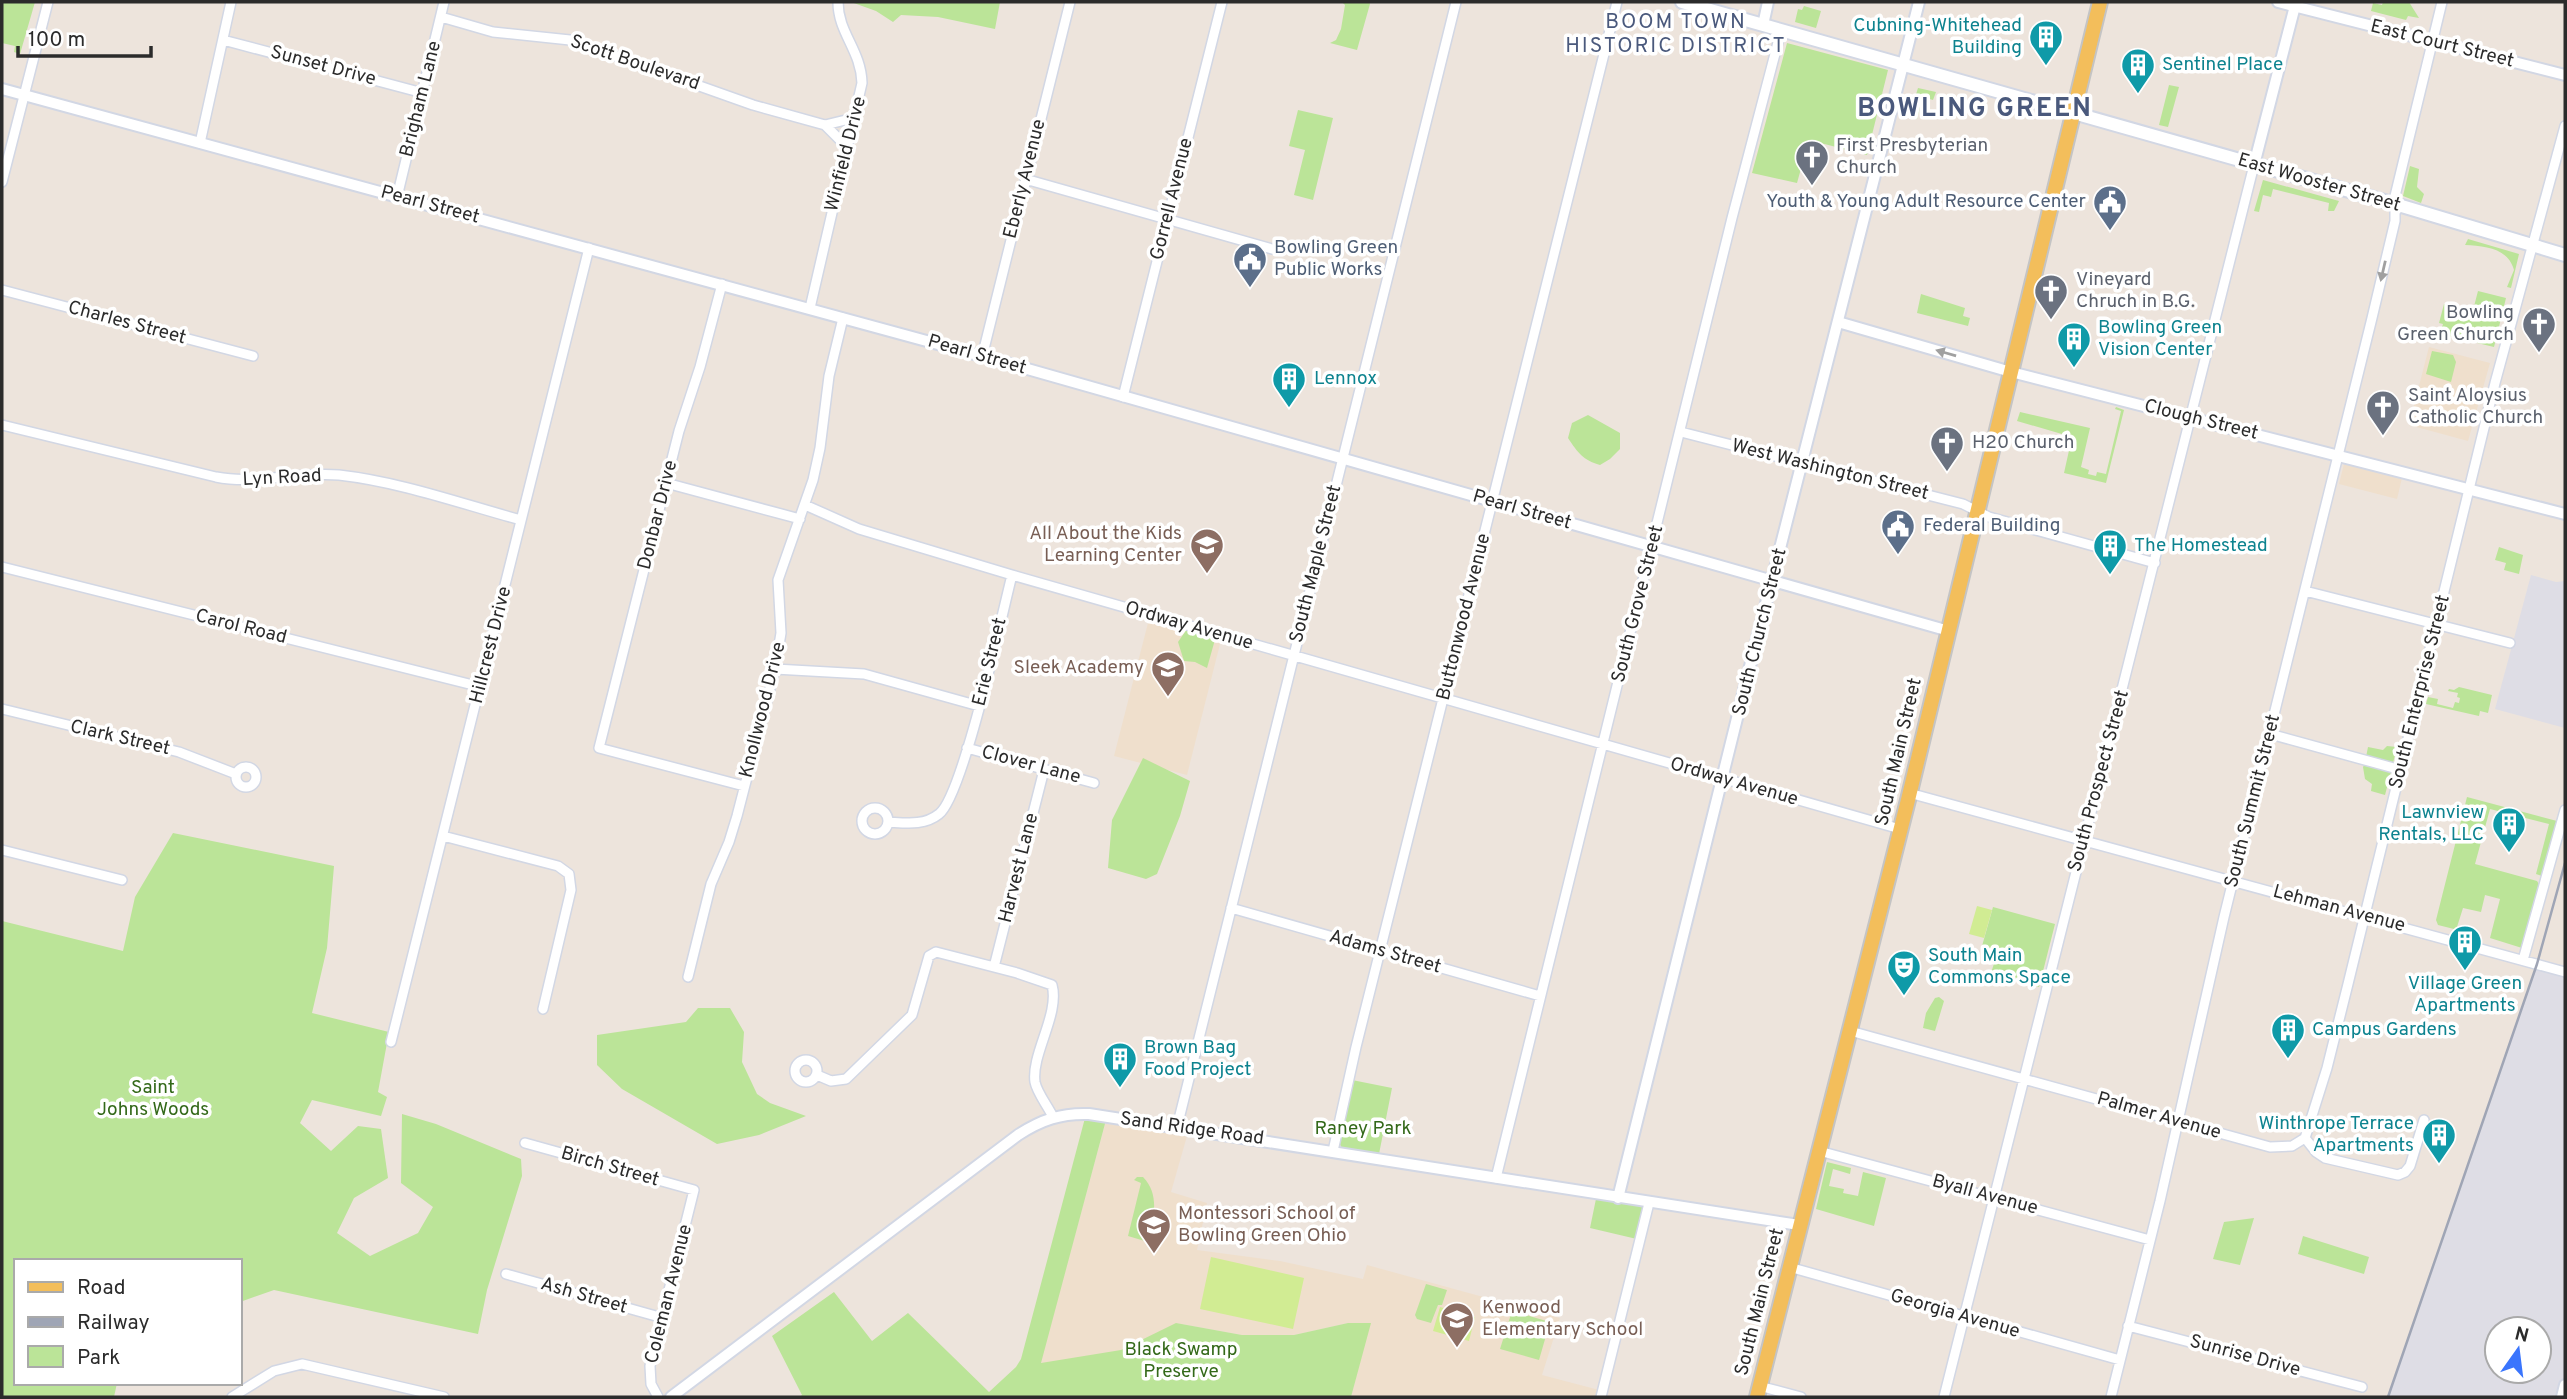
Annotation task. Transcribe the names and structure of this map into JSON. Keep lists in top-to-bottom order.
{
  "streets": {
    "main road": ["East Wooster Street", "South Main Street"],
    "street": [
      "East Court Street",
      "Scott Boulevard",
      "Sunset Drive",
      "Brigham Lane",
      "Winfield Drive",
      "Eberly Avenue",
      "Gorrell Avenue",
      "Pearl Street",
      "Charles Street",
      "Clough Street",
      "West Washington Street",
      "Lyn Road",
      "Donbar Drive",
      "South Maple Street",
      "South Grove Street",
      "Buttonwood Avenue",
      "Ordway Avenue",
      "Carol Road",
      "South Church Street",
      "Hillcrest Drive",
      "Erie Street",
      "South Enterprise Street",
      "Knollwood Drive",
      "Clark Street",
      "Clover Lane",
      "South Prospect Street",
      "South Summit Street",
      "Harvest Lane",
      "Lehman Avenue",
      "Adams Street",
      "Palmer Avenue",
      "Sand Ridge Road",
      "Birch Street",
      "Byall Avenue",
      "Coleman Avenue",
      "Ash Street",
      "Georgia Avenue",
      "Sunrise Drive"
    ]
  },
  "crossings": [
    ["East Court Street", "South Summit Street"],
    ["Scott Boulevard", "Brigham Lane"],
    ["Scott Boulevard", "Winfield Drive"],
    ["Sunset Drive", "Brigham Lane"],
    ["Brigham Lane", "Pearl Street"],
    ["Winfield Drive", "Pearl Street"],
    ["Eberly Avenue", "Pearl Street"],
    ["East Wooster Street", "South Grove Street"],
    ["East Wooster Street", "South Church Street"],
    ["East Wooster Street", "South Enterprise Street"],
    ["East Wooster Street", "South Main Street"],
    ["East Wooster Street", "South Prospect Street"],
    ["East Wooster Street", "South Summit Street"],
    ["Gorrell Avenue", "Pearl Street"],
    ["Pearl Street", "Donbar Drive"],
    ["Pearl Street", "South Maple Street"],
    ["Pearl Street", "South Grove Street"],
    ["Pearl Street", "Buttonwood Avenue"],
    ["Pearl Street", "South Church Street"],
    ["Pearl Street", "Hillcrest Drive"],
    ["Pearl Street", "Knollwood Drive"],
    ["Pearl Street", "South Main Street"],
    ["Clough Street", "South Church Street"],
    ["Clough Street", "South Enterprise Street"],
    ["Clough Street", "South Main Street"],
    ["Clough Street", "South Prospect Street"],
    ["Clough Street", "South Summit Street"],
    ["West Washington Street", "South Grove Street"],
    ["West Washington Street", "South Church Street"],
    ["West Washington Street", "South Main Street"],
    ["West Washington Street", "South Prospect Street"],
    ["Lyn Road", "Hillcrest Drive"],
    ["Donbar Drive", "Knollwood Drive"],
    ["South Maple Street", "Ordway Avenue"],
    ["South Maple Street", "Adams Street"],
    ["South Maple Street", "Sand Ridge Road"],
    ["South Grove Street", "Ordway Avenue"],
    ["South Grove Street", "Adams Street"],
    ["South Grove Street", "Sand Ridge Road"],
    ["Buttonwood Avenue", "Ordway Avenue"],
    ["Buttonwood Avenue", "Adams Street"],
    ["Buttonwood Avenue", "Sand Ridge Road"],
    ["Ordway Avenue", "South Church Street"],
    ["Ordway Avenue", "Erie Street"],
    ["Ordway Avenue", "Knollwood Drive"],
    ["Ordway Avenue", "South Main Street"],
    ["Carol Road", "Hillcrest Drive"],
    ["South Church Street", "Sand Ridge Road"],
    ["Erie Street", "Clover Lane"],
    ["South Enterprise Street", "Lehman Avenue"],
    ["South Enterprise Street", "Palmer Avenue"],
    ["South Main Street", "Lehman Avenue"],
    ["South Main Street", "Palmer Avenue"],
    ["South Main Street", "Sand Ridge Road"],
    ["South Main Street", "Byall Avenue"],
    ["South Main Street", "Georgia Avenue"],
    ["Clover Lane", "Harvest Lane"],
    ["South Prospect Street", "Lehman Avenue"],
    ["South Prospect Street", "Palmer Avenue"],
    ["South Prospect Street", "Byall Avenue"],
    ["South Prospect Street", "Georgia Avenue"],
    ["South Summit Street", "Lehman Avenue"],
    ["South Summit Street", "Palmer Avenue"],
    ["South Summit Street", "Byall Avenue"],
    ["South Summit Street", "Georgia Avenue"],
    ["South Summit Street", "Sunrise Drive"],
    ["Birch Street", "Coleman Avenue"],
    ["Coleman Avenue", "Ash Street"]
  ],
  "districts": ["BOOM TOWN HISTORIC DISTRICT", "BOWLING GREEN"],
  "parks": ["Saint Johns Woods", "Raney Park", "Black Swamp Preserve"],
  "places": {
    "building": [
      "Cubning-Whitehead Building",
      "Sentinel Place",
      "Bowling Green Vision Center",
      "Lennox",
      "The Homestead",
      "Lawnview Rentals, LLC",
      "Village Green Apartments",
      "Campus Gardens",
      "Brown Bag Food Project",
      "Winthrope Terrace Apartments"
    ],
    "church": [
      "First Presbyterian Church",
      "Vineyard Chruch in B.G.",
      "Bowling Green Church",
      "Saint Aloysius Catholic Church",
      "H20 Church"
    ],
    "public building": ["Youth & Young Adult Resource Center", "Bowling Green Public Works", "Federal Building"],
    "school or university": [
      "All About the Kids Learning Center",
      "Sleek Academy",
      "Montessori School of Bowling Green Ohio",
      "Kenwood Elementary School"
    ],
    "theatre": ["South Main Commons Space"]
  },
  "legend": ["Road", "Railway", "Park"],
  "scale_bar": "100 m",
  "north": "top"
}
